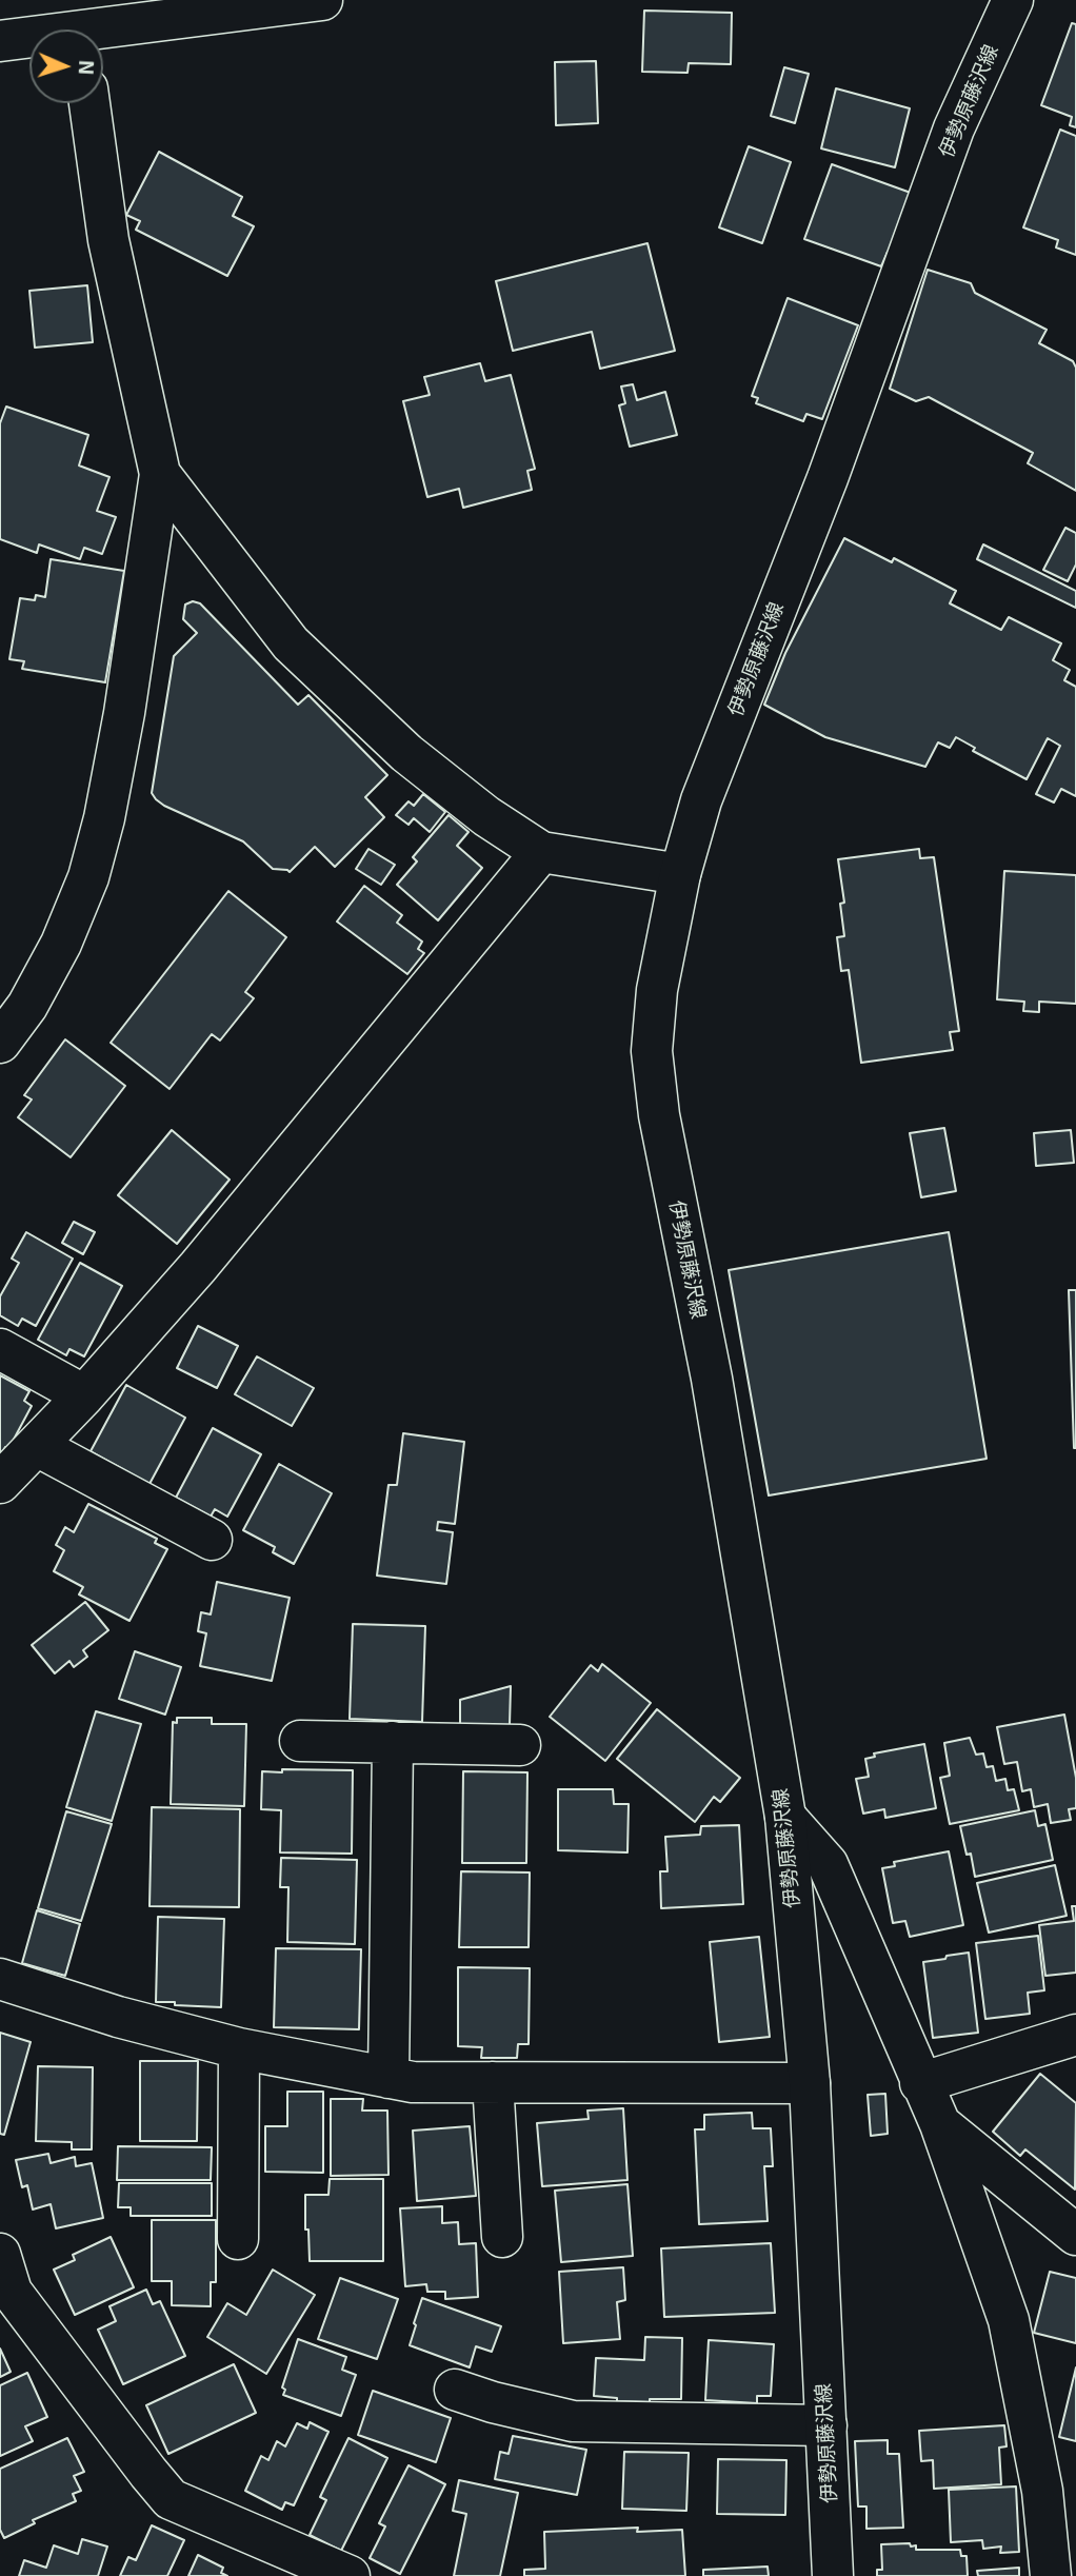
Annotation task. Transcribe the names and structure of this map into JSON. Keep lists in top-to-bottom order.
{
  "streets": {
    "street": ["伊勢原藤沢線"]
  },
  "north": "right"
}
